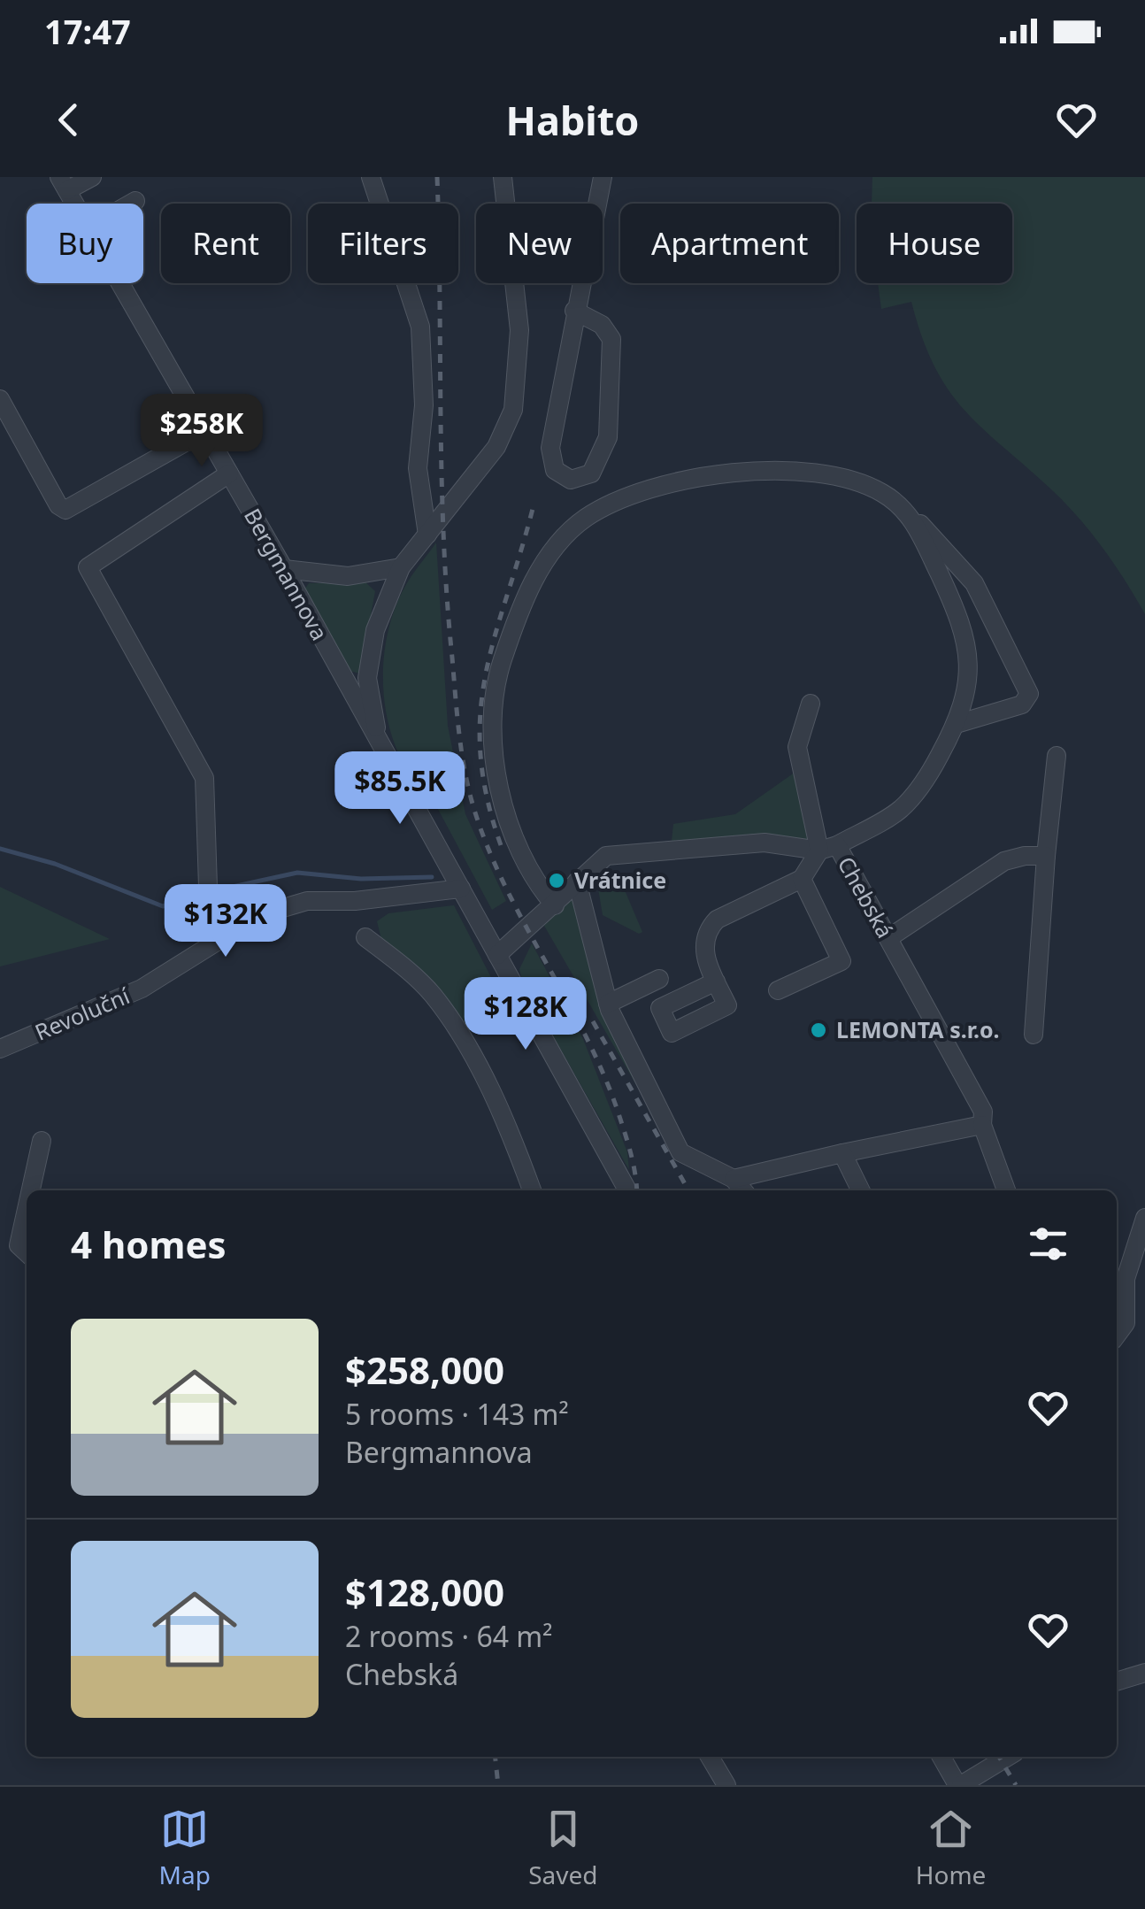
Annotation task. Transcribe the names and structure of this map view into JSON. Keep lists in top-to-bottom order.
{
  "streets": {
    "street": ["Bergmannova", "Chebská", "Revoluční"]
  },
  "places": ["Vrátnice", "LEMONTA s.r.o."],
  "page": {
    "status": "17:47",
    "header": "Habito",
    "chip": [
      "Buy",
      "Rent",
      "Filters",
      "New",
      "Apartment",
      "House"
    ],
    "price": [
      "$258K",
      "$85.5K",
      "$132K",
      "$128K"
    ],
    "heading": "4 homes",
    "list": [
      {
        "name": "$258,000",
        "note": "5 rooms · 143 m² · Bergmannova"
      },
      {
        "name": "$128,000",
        "note": "2 rooms · 64 m² · Chebská"
      }
    ],
    "tabs": ["Map", "Saved", "Home"]
  }
}
